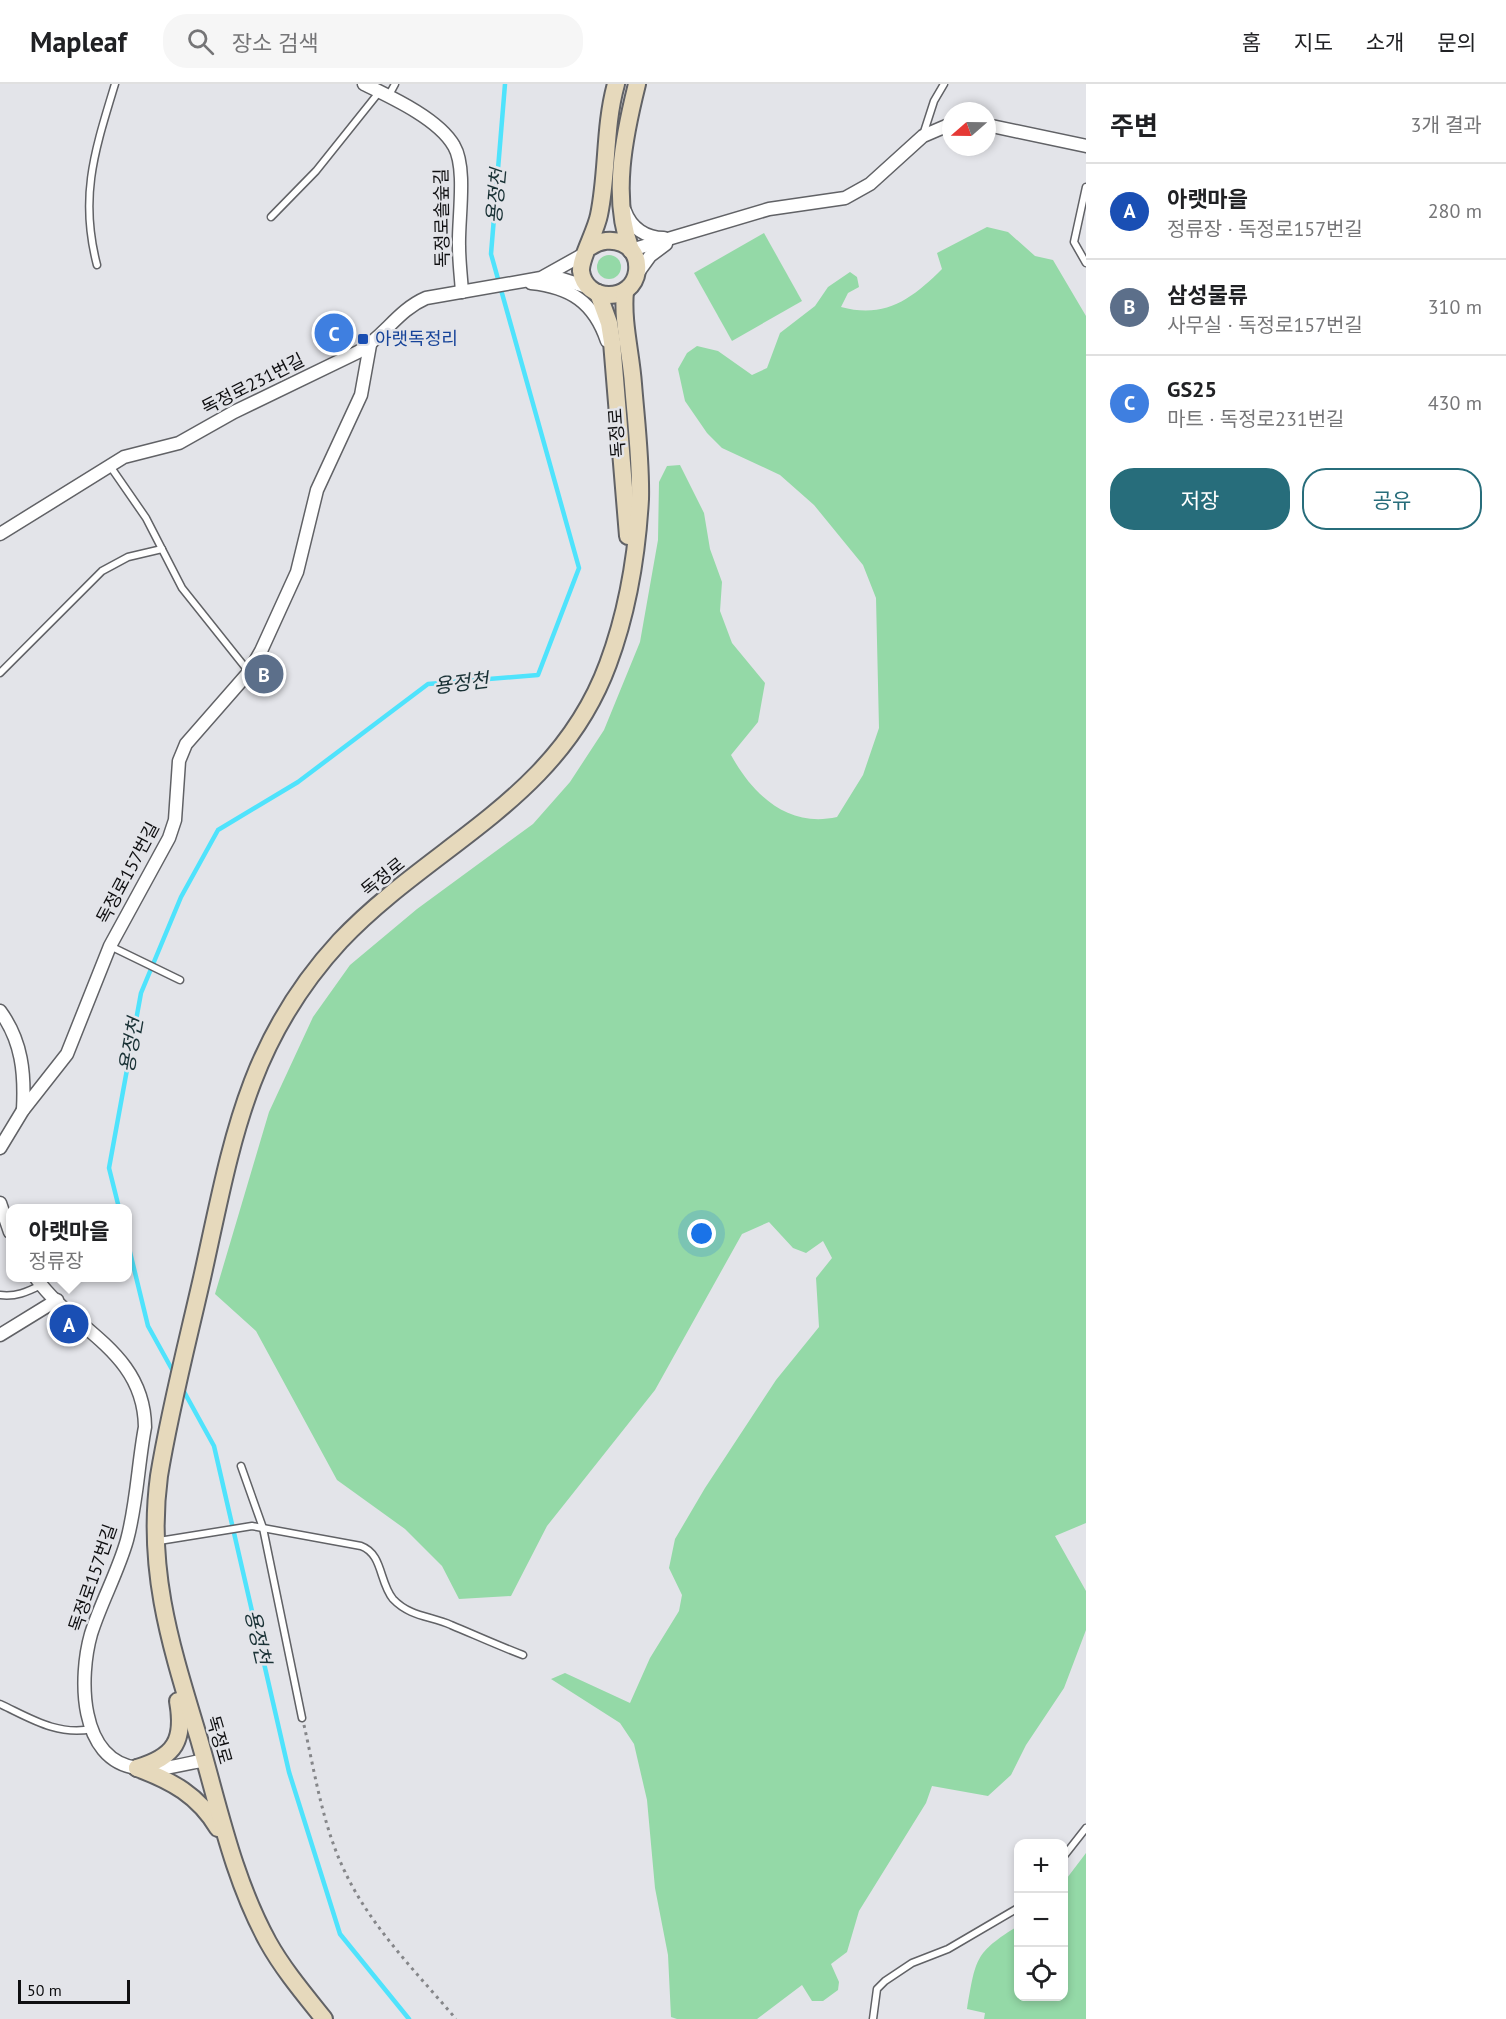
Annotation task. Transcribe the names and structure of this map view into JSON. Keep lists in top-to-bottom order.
{
  "streets": {
    "street": [
      "독정로솔숲길",
      "독정로231번길",
      "독정로",
      "독정로157번길"
    ]
  },
  "crossings": [
    ["독정로솔숲길", "독정로231번길"],
    ["독정로231번길", "독정로157번길"],
    ["독정로", "독정로157번길"]
  ],
  "water": ["용정천"],
  "places": {
    "transit": ["아랫독정리"]
  },
  "scale_bar": "50 m",
  "north": "left",
  "page": {
    "header": "Mapleaf",
    "search": "장소 검색",
    "nav": [
      "홈",
      "지도",
      "소개",
      "문의"
    ],
    "heading": ["주변", "3개 결과"],
    "list": [
      {
        "mark": "A",
        "name": "아랫마을",
        "note": "정류장 · 독정로157번길",
        "value": "280 m"
      },
      {
        "mark": "B",
        "name": "삼성물류",
        "note": "사무실 · 독정로157번길",
        "value": "310 m"
      },
      {
        "mark": "C",
        "name": "GS25",
        "note": "마트 · 독정로231번길",
        "value": "430 m"
      }
    ],
    "pins": ["C", "B", "A"],
    "buttons": ["저장", "공유"],
    "popup": ["아랫마을", "정류장"],
    "map_buttons": ["+", "−"],
    "scale": "50 m"
  }
}
